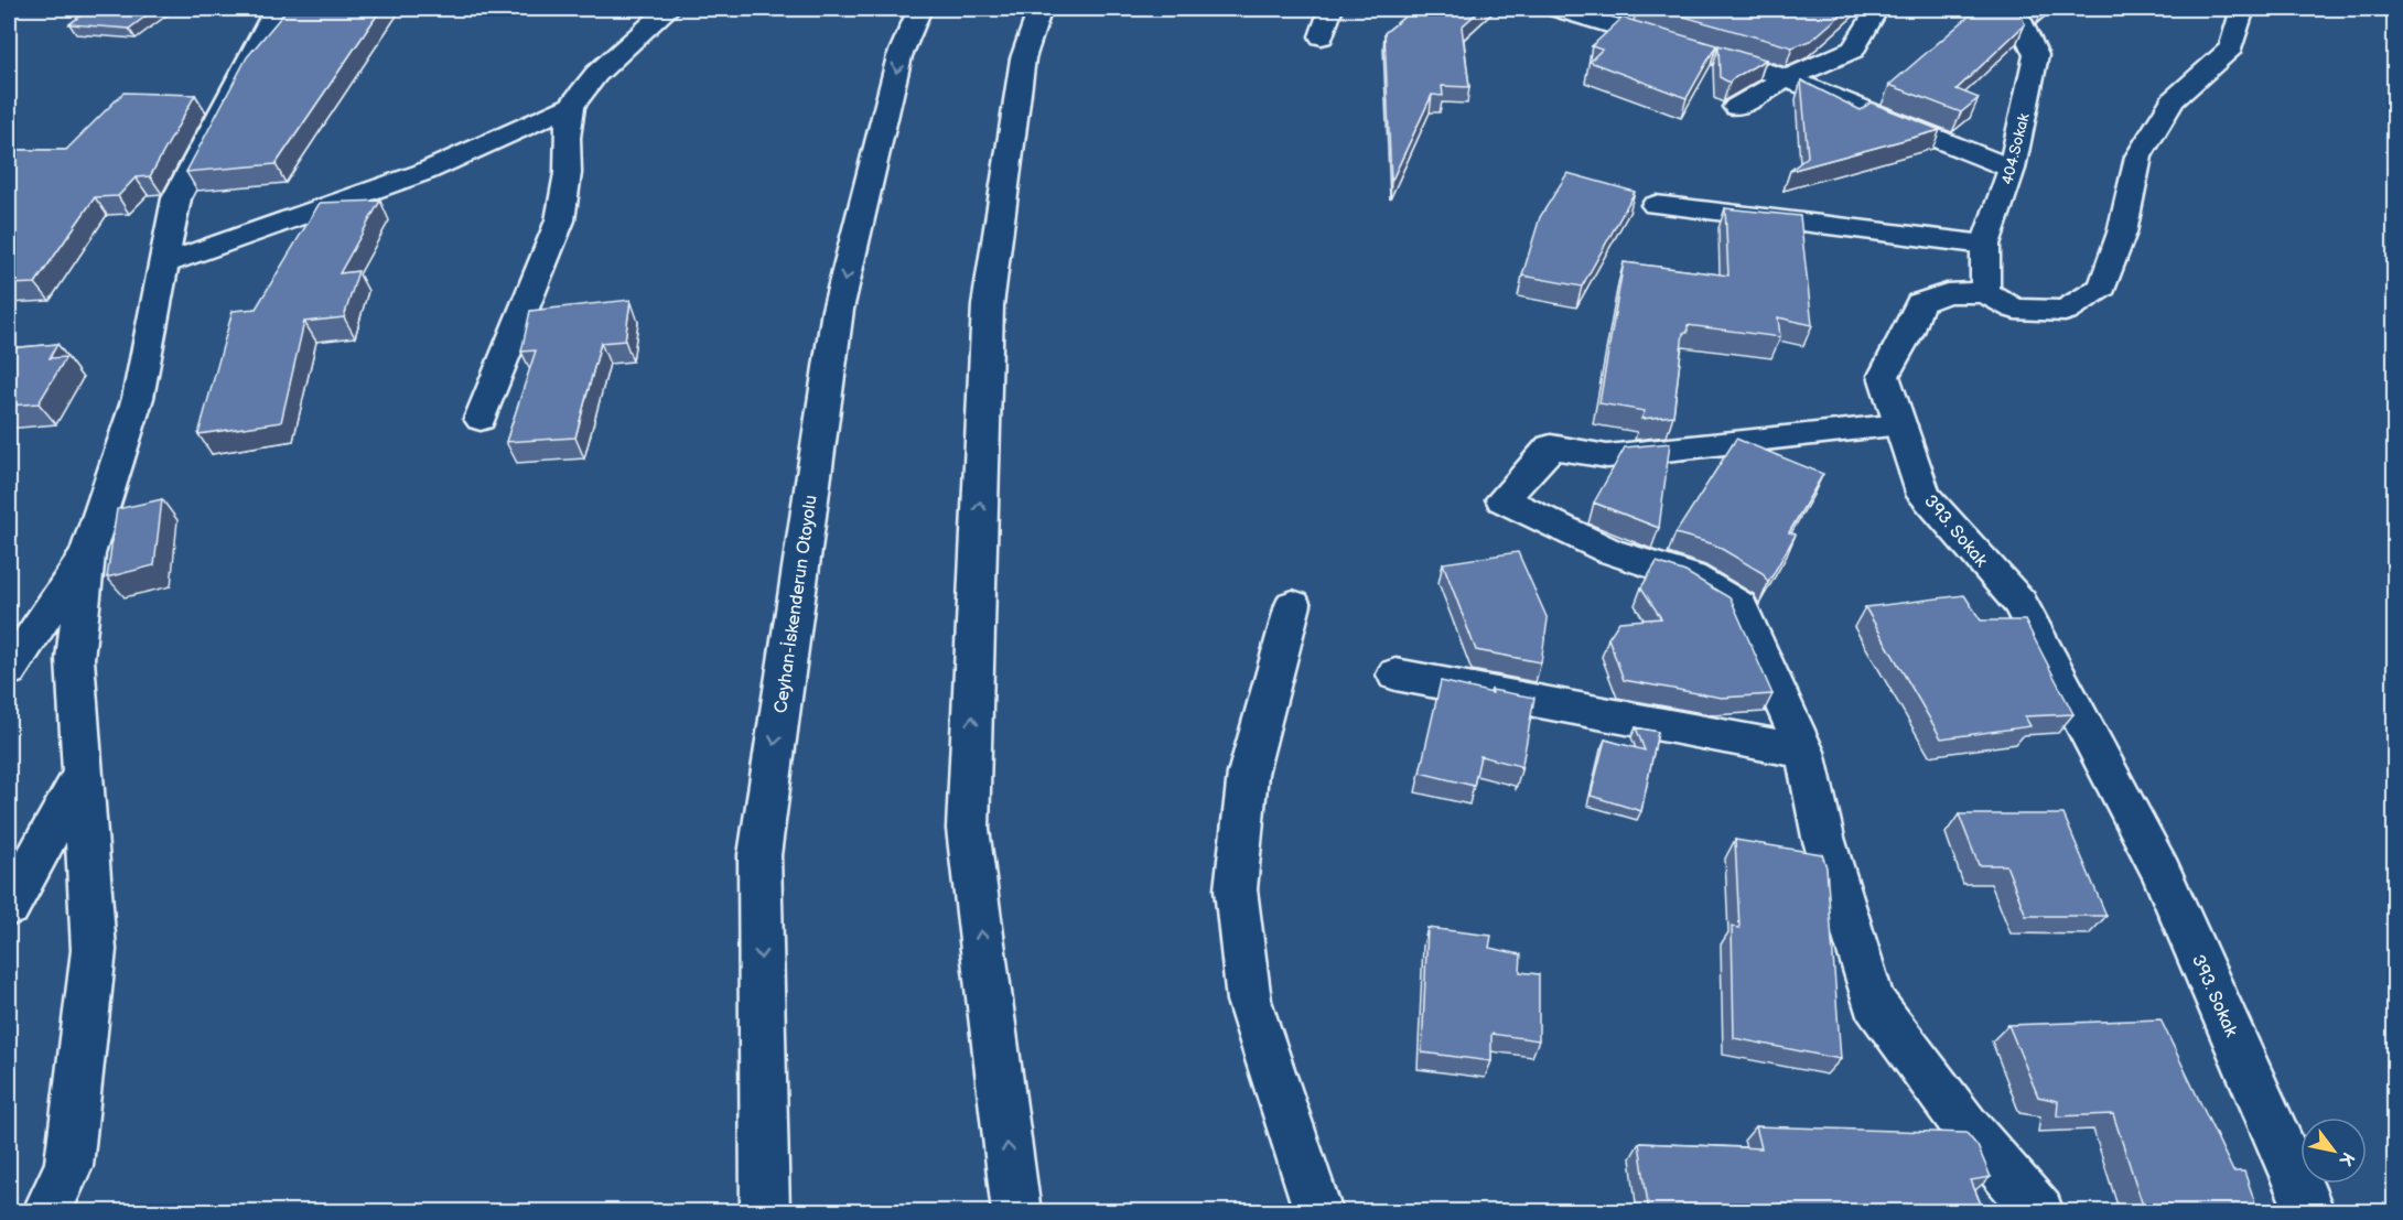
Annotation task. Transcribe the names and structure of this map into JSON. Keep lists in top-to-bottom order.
{
  "streets": {
    "main road": ["404.Sokak", "393. Sokak", "Ceyhan-İskenderun Otoyolu"]
  },
  "crossings": [
    ["404.Sokak", "393. Sokak"]
  ],
  "north": "bottom right"
}
